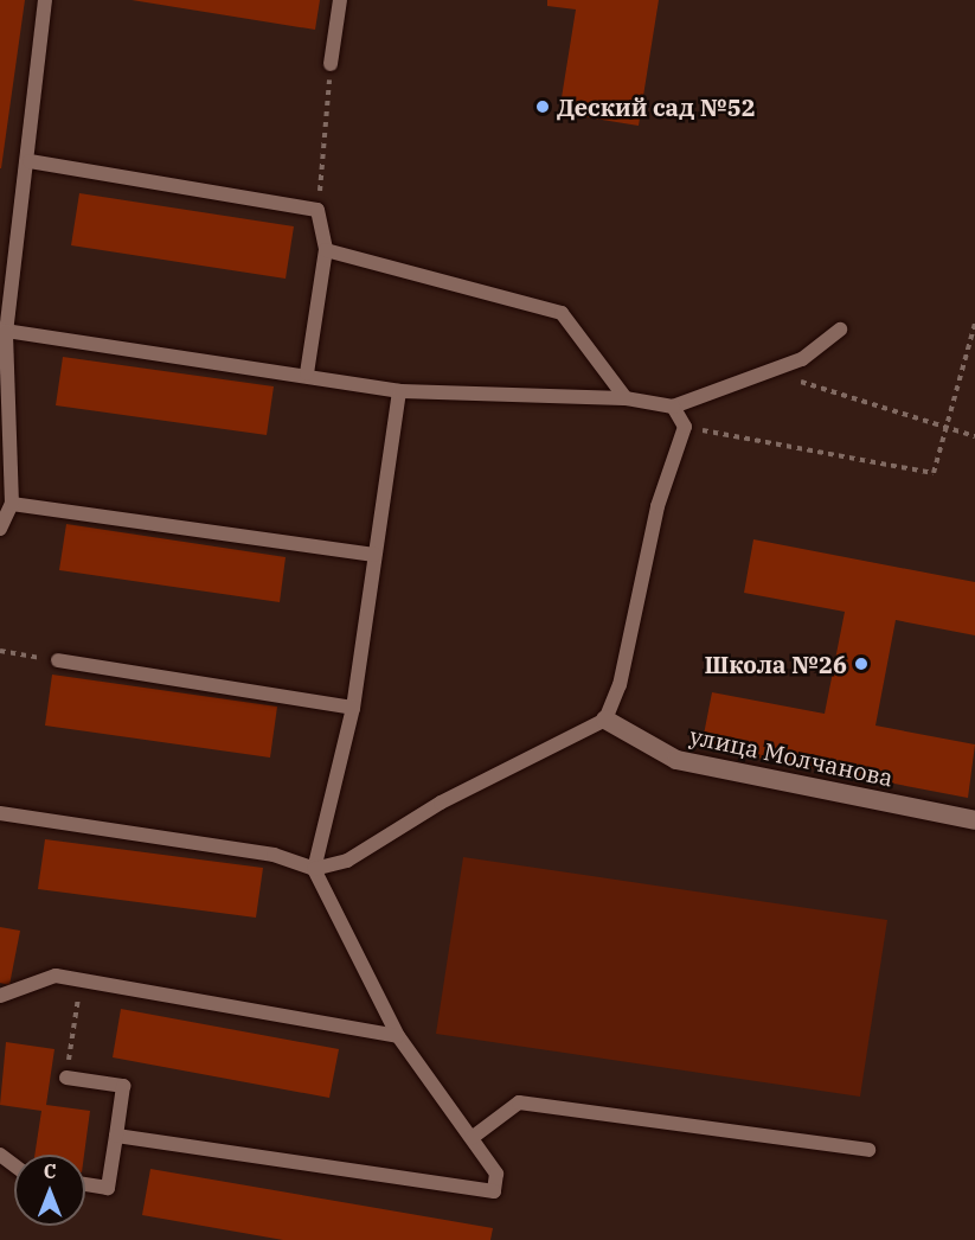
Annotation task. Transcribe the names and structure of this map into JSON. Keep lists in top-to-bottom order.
{
  "streets": {
    "street": ["улица Молчанова"]
  },
  "places": ["Деский сад №52", "Школа №26"],
  "north": "top"
}
